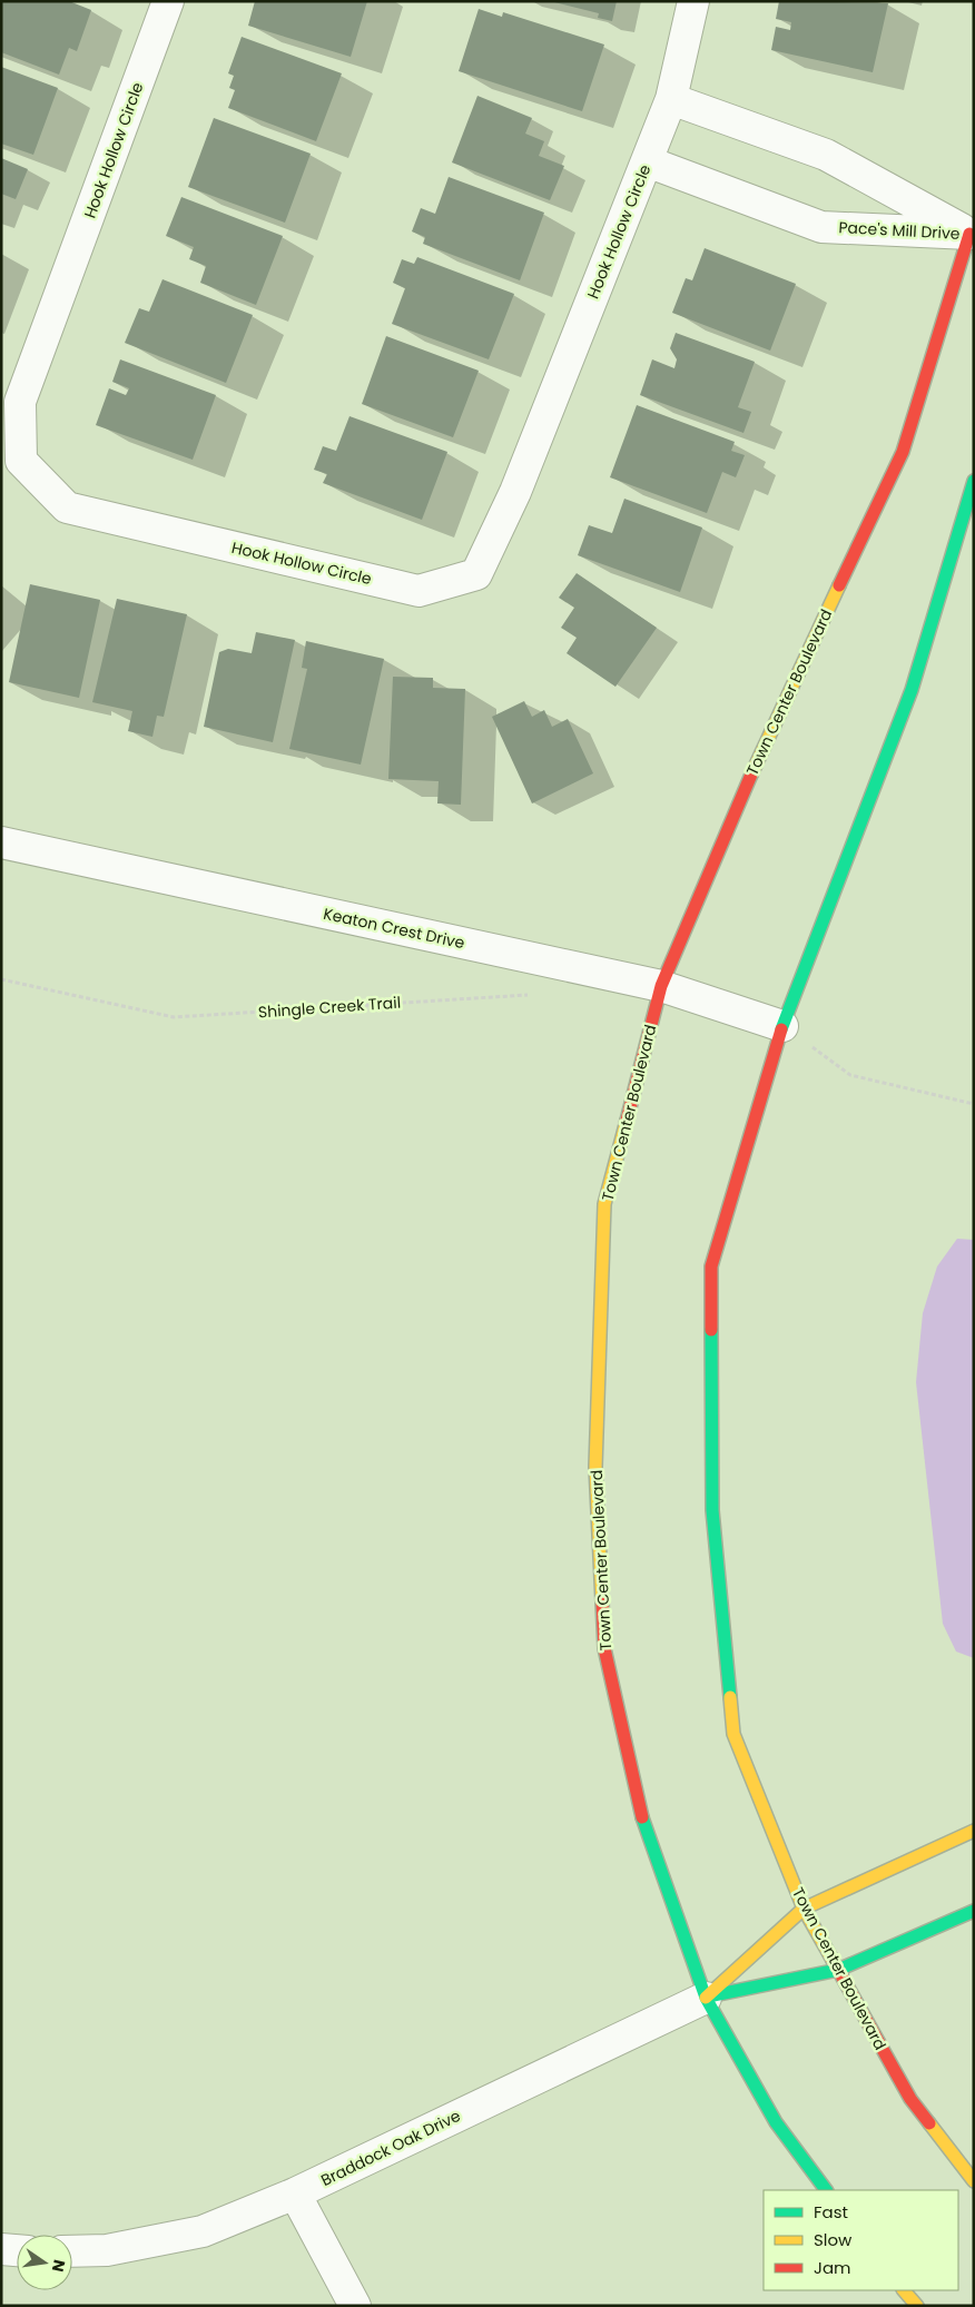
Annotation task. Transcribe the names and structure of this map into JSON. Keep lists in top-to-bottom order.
{
  "streets": {
    "street": [
      "Hook Hollow Circle",
      "Pace's Mill Drive",
      "Town Center Boulevard",
      "Keaton Crest Drive",
      "Braddock Oak Drive"
    ],
    "path": ["Shingle Creek Trail"]
  },
  "crossings": [
    ["Hook Hollow Circle", "Pace's Mill Drive"],
    ["Pace's Mill Drive", "Town Center Boulevard"],
    ["Town Center Boulevard", "Keaton Crest Drive"],
    ["Town Center Boulevard", "Braddock Oak Drive"]
  ],
  "legend": ["Fast", "Slow", "Jam"],
  "north": "right"
}
